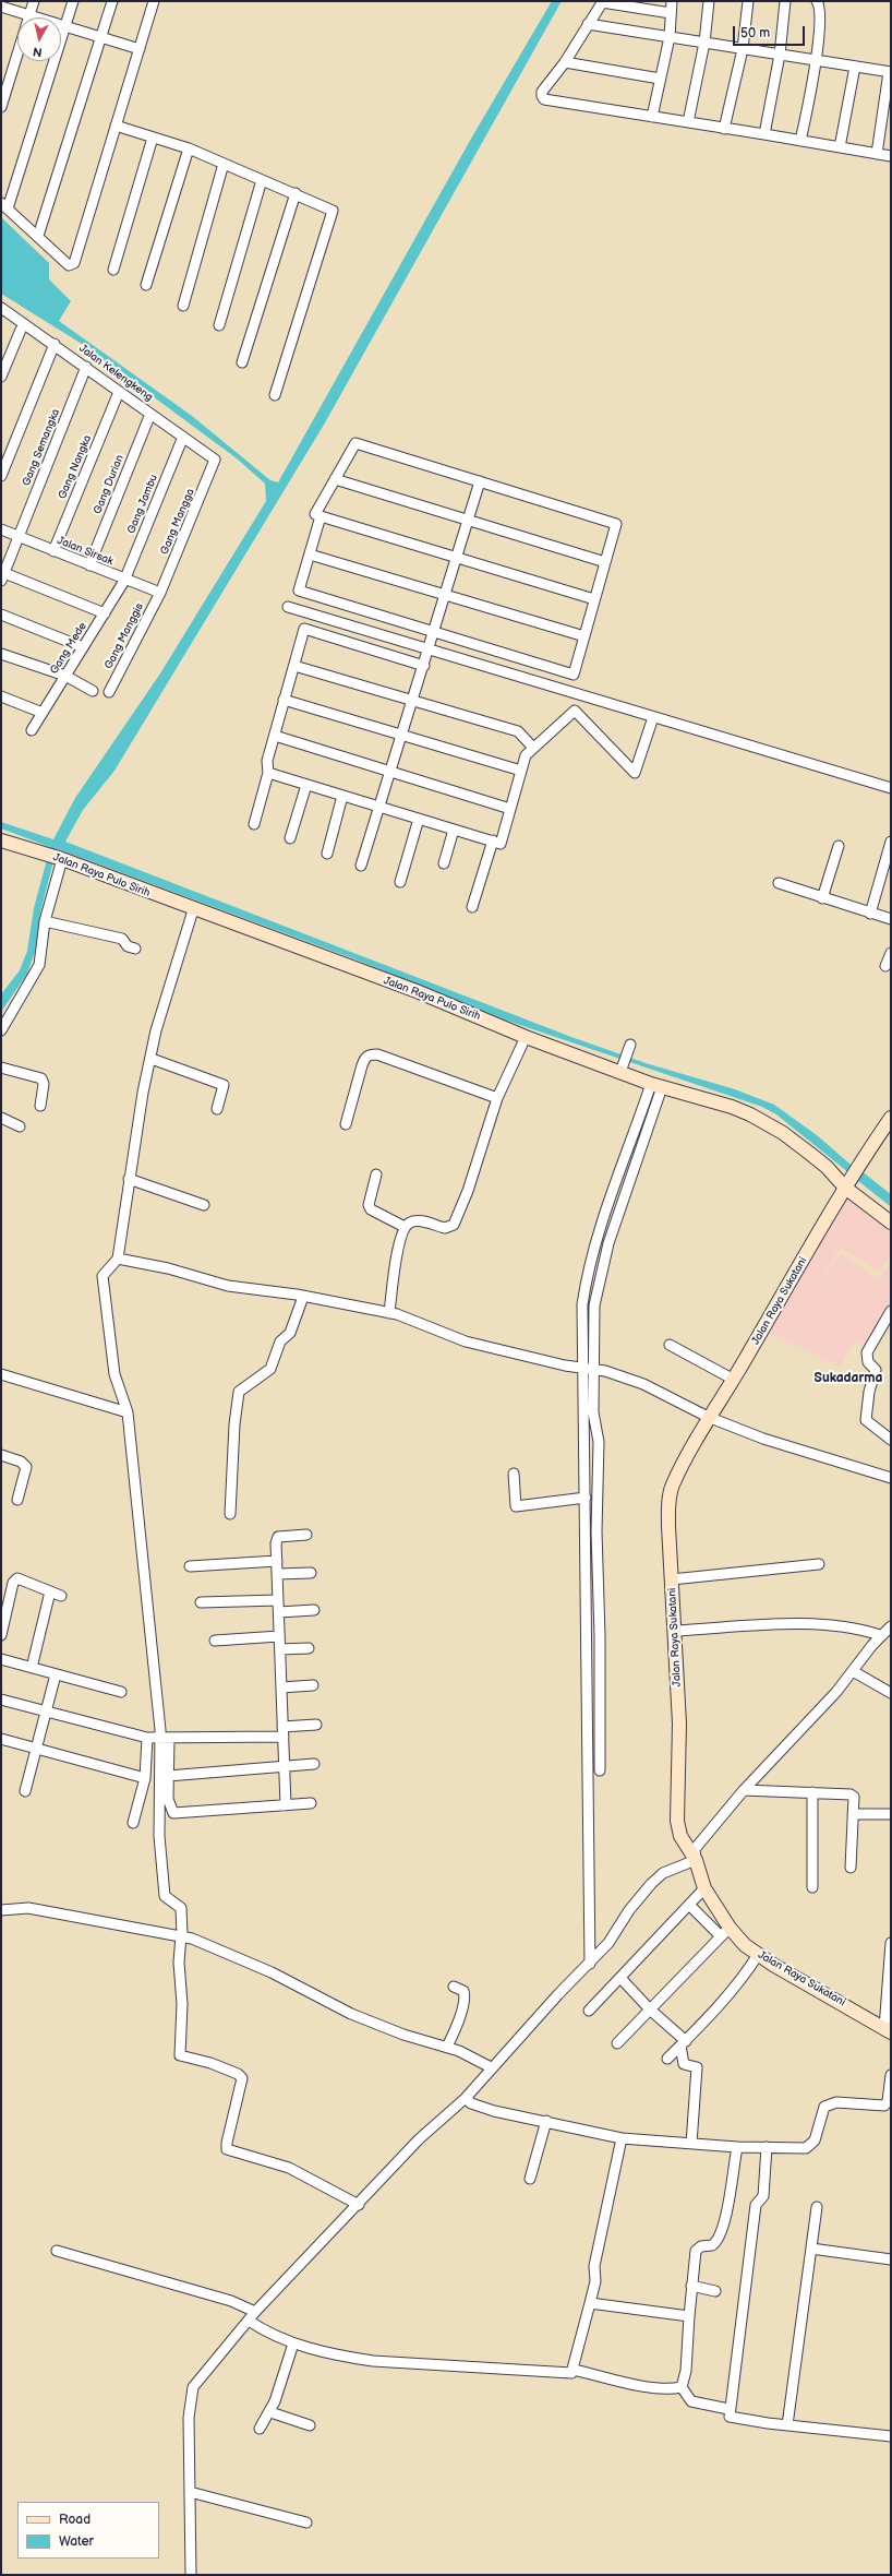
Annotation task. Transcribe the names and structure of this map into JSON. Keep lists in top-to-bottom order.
{
  "streets": {
    "street": [
      "Jalan Kelengkeng",
      "Gang Semangka",
      "Gang Nangka",
      "Gang Durian",
      "Gang Jambu",
      "Gang Mangga",
      "Jalan Sirsak",
      "Gang Manggis",
      "Gang Mede",
      "Jalan Raya Pulo Sirih",
      "Jalan Raya Sukatani"
    ]
  },
  "crossings": [
    ["Jalan Kelengkeng", "Gang Semangka"],
    ["Jalan Kelengkeng", "Gang Nangka"],
    ["Jalan Kelengkeng", "Gang Durian"],
    ["Jalan Kelengkeng", "Gang Jambu"],
    ["Jalan Kelengkeng", "Gang Mangga"],
    ["Gang Semangka", "Jalan Sirsak"],
    ["Gang Nangka", "Jalan Sirsak"],
    ["Gang Durian", "Jalan Sirsak"],
    ["Gang Jambu", "Jalan Sirsak"],
    ["Gang Jambu", "Gang Mede"],
    ["Gang Mangga", "Jalan Sirsak"],
    ["Gang Mangga", "Gang Manggis"],
    ["Jalan Sirsak", "Gang Manggis"],
    ["Jalan Sirsak", "Gang Mede"],
    ["Jalan Raya Pulo Sirih", "Jalan Raya Sukatani"]
  ],
  "districts": ["Sukadarma"],
  "legend": ["Road", "Water"],
  "scale_bar": "50 m",
  "north": "bottom"
}
